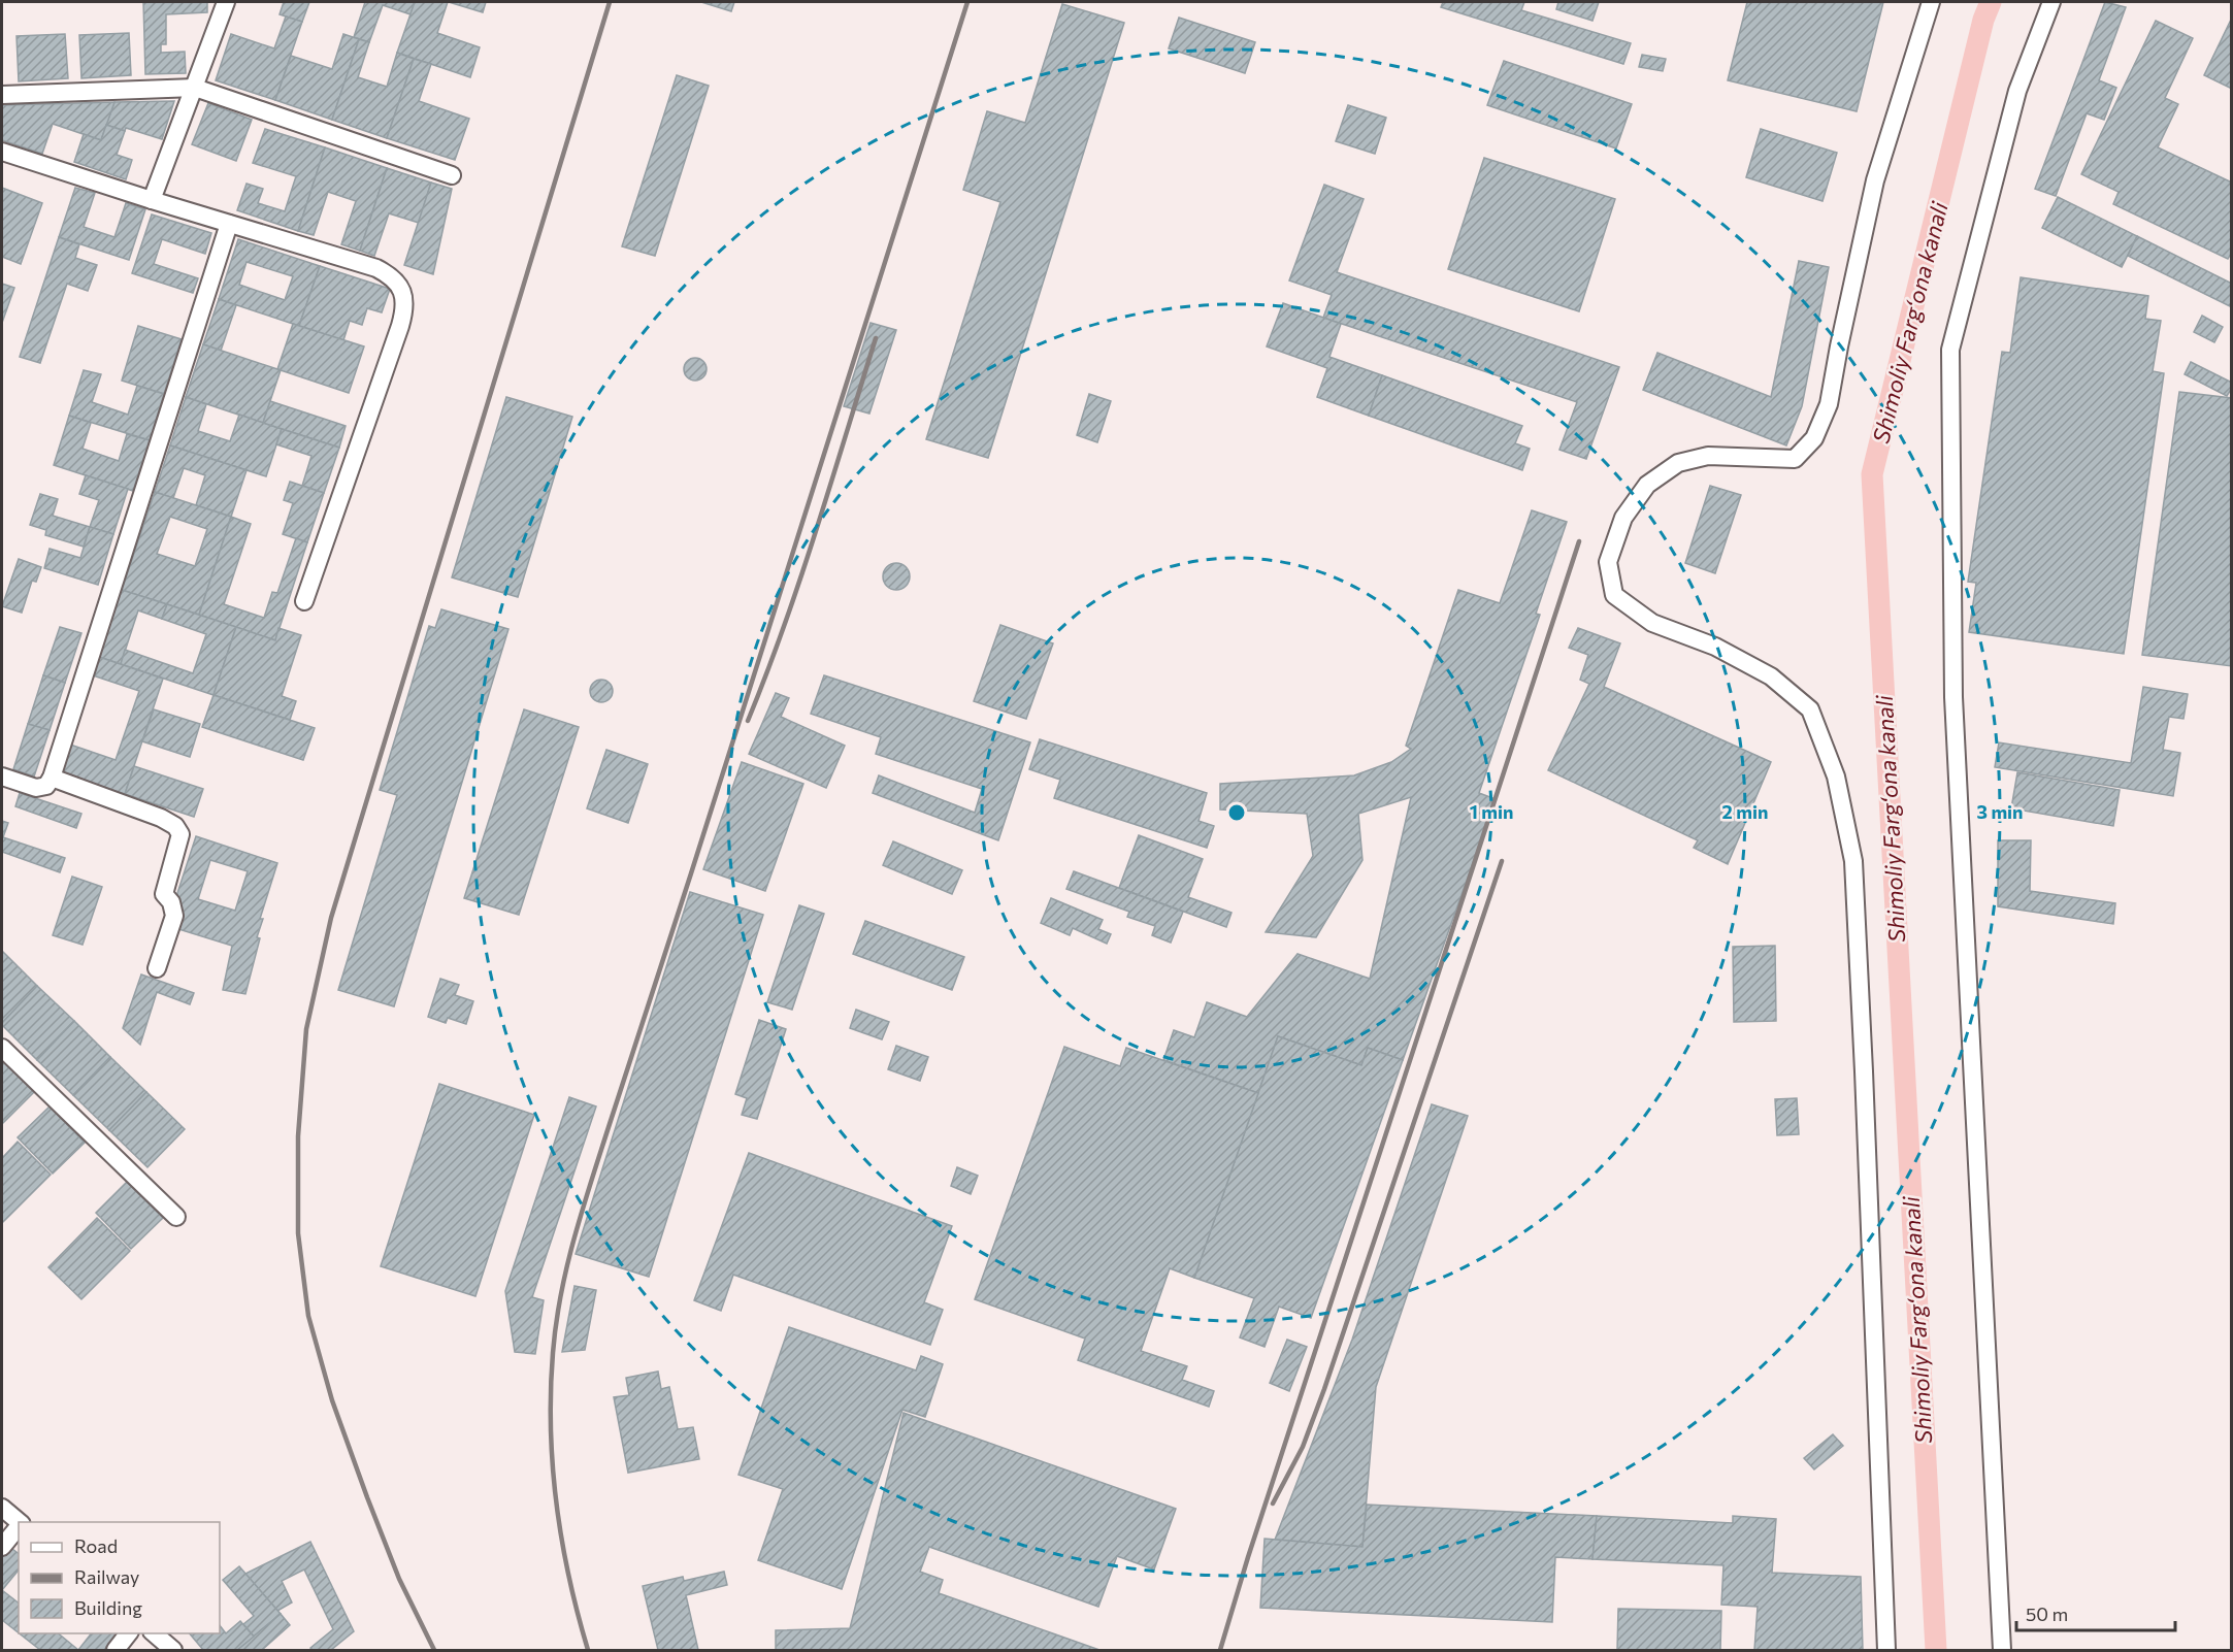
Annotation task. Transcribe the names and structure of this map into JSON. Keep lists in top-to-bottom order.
{
  "water": ["Shimoliy Fargʻona kanali"],
  "legend": ["Road", "Railway", "Building"],
  "scale_bar": "50 m",
  "rings": ["1 min", "2 min", "3 min"]
}
